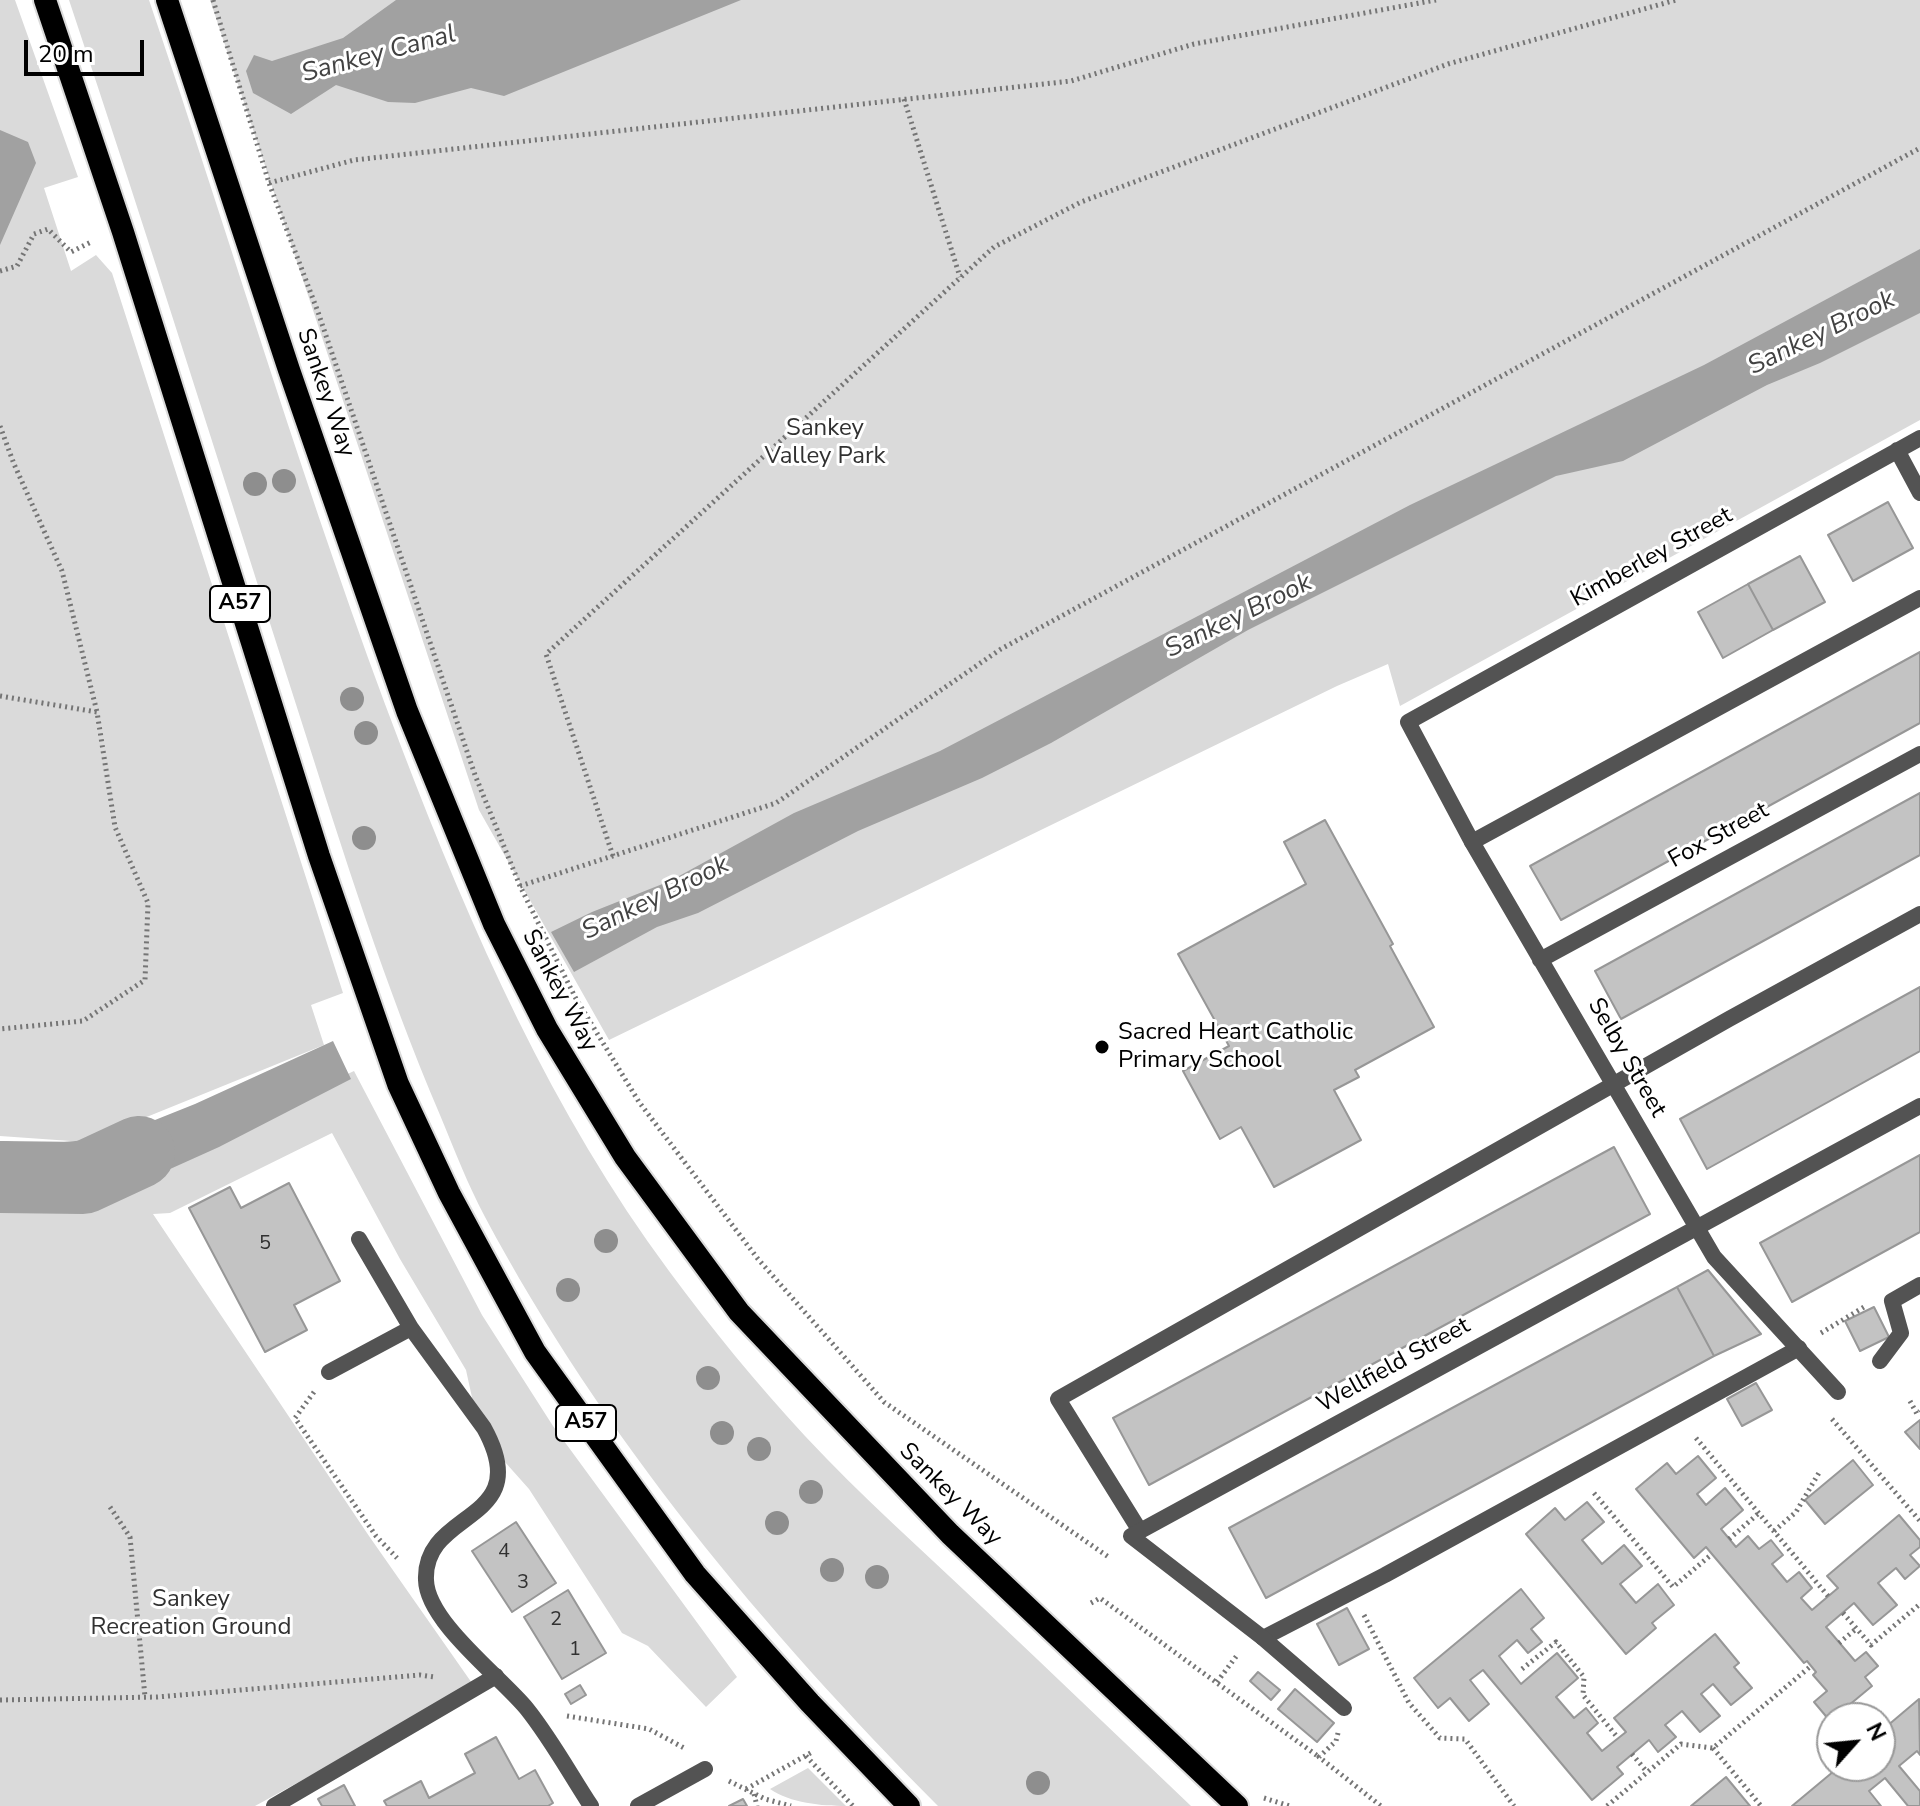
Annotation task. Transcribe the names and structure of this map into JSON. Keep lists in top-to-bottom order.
{
  "streets": {
    "highway": ["Sankey Way", "A57"],
    "street": [
      "Kimberley Street",
      "Fox Street",
      "Selby Street",
      "Wellfield Street"
    ]
  },
  "crossings": [
    ["Kimberley Street", "Selby Street"],
    ["Fox Street", "Selby Street"],
    ["Selby Street", "Wellfield Street"]
  ],
  "water": ["Sankey Canal", "Sankey Brook"],
  "parks": ["Sankey Valley Park", "Sankey Recreation Ground"],
  "places": ["Sacred Heart Catholic Primary School"],
  "house_numbers": [
    "5",
    "4",
    "3",
    "2",
    "1"
  ],
  "scale_bar": "20 m",
  "north": "top right"
}
